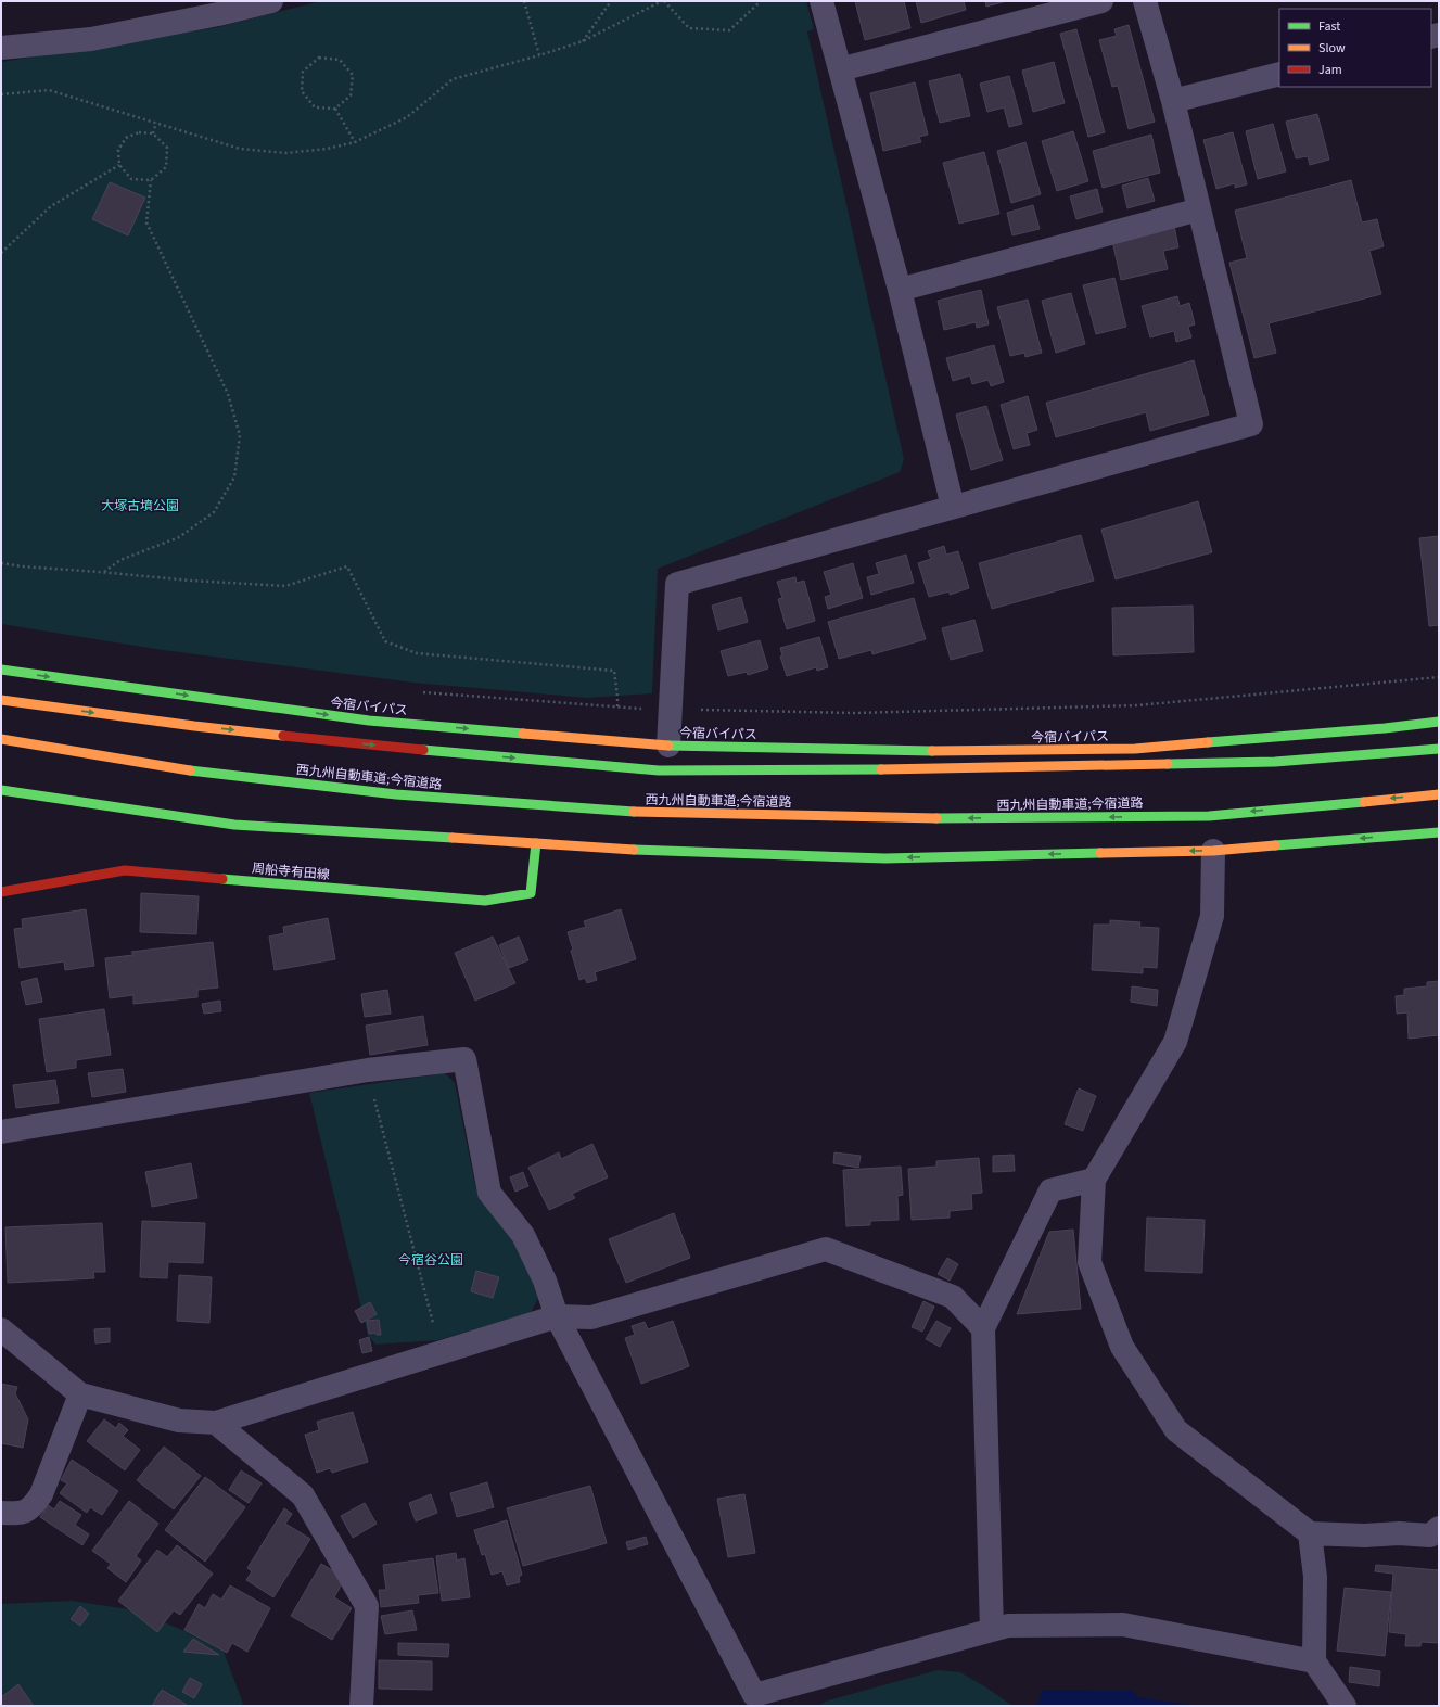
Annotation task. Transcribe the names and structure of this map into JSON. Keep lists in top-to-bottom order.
{
  "streets": {
    "main road": ["今宿バイパス", "西九州自動車道;今宿道路", "周船寺有田線"]
  },
  "parks": ["大塚古墳公園", "今宿谷公園"],
  "legend": ["Fast", "Slow", "Jam"]
}
